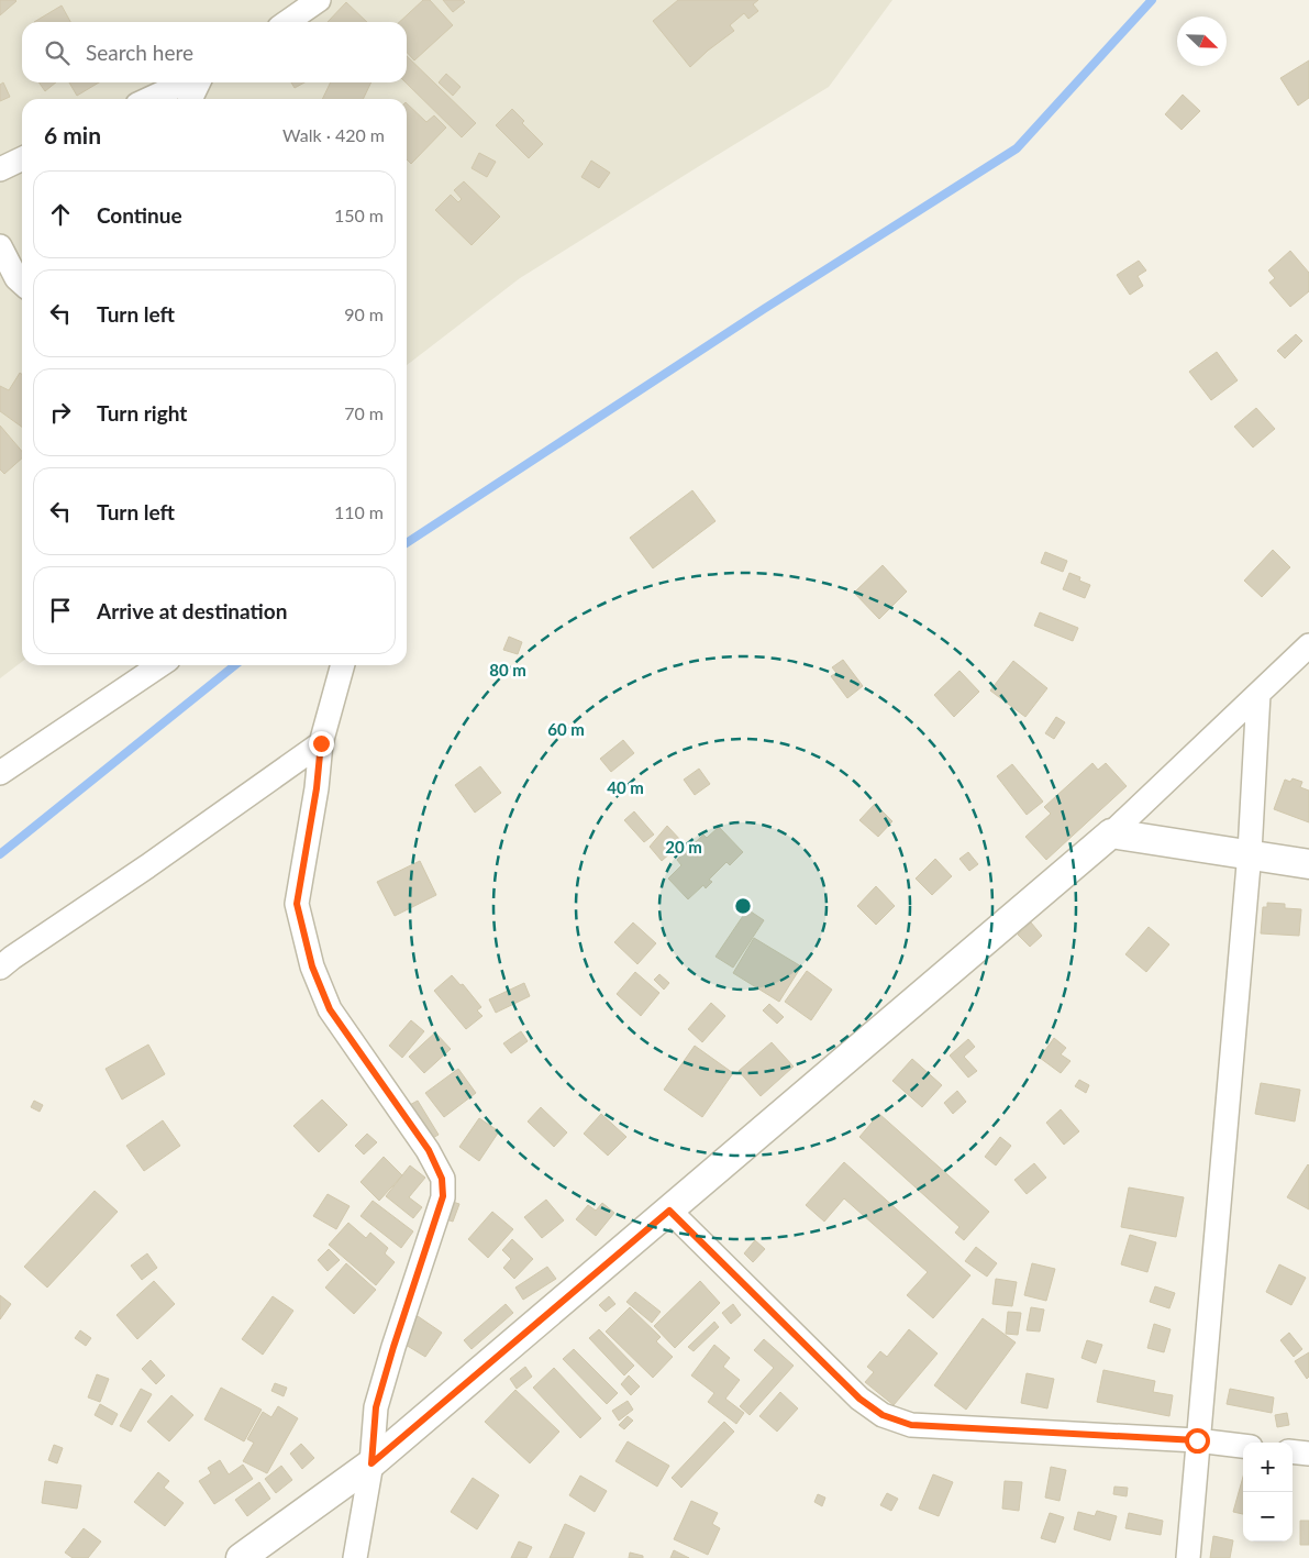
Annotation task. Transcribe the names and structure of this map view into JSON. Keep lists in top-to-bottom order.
{
  "north": "bottom right",
  "page": {
    "search": "Search here",
    "heading": ["6 min", "Walk · 420 m"],
    "list": [
      ["Continue", "150 m"],
      ["Turn left", "90 m"],
      ["Turn right", "70 m"],
      ["Turn left", "110 m"],
      "Arrive at destination"
    ],
    "map_buttons": ["+", "−"]
  },
  "rings": [
    "80 m",
    "60 m",
    "40 m",
    "20 m"
  ]
}
